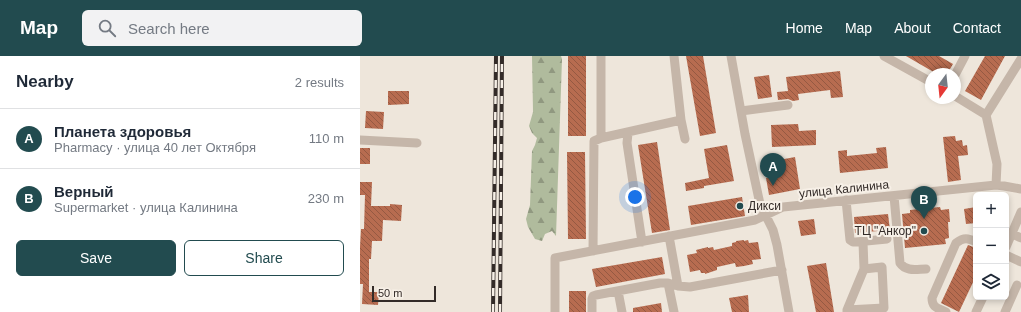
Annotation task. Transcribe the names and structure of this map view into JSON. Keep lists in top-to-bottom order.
{
  "streets": {
    "street": ["улица Калинина"]
  },
  "places": ["Дикси", "ТЦ \"Анкор\""],
  "scale_bar": "50 m",
  "north": "bottom",
  "page": {
    "header": "Map",
    "search": "Search here",
    "nav": [
      "Home",
      "Map",
      "About",
      "Contact"
    ],
    "heading": ["Nearby", "2 results"],
    "list": [
      {
        "mark": "A",
        "name": "Планета здоровья",
        "note": "Pharmacy · улица 40 лет Октября",
        "value": "110 m"
      },
      {
        "mark": "B",
        "name": "Верный",
        "note": "Supermarket · улица Калинина",
        "value": "230 m"
      }
    ],
    "pins": ["A", "B"],
    "map_buttons": ["+", "−"],
    "buttons": ["Save", "Share"],
    "scale": "50 m"
  }
}
